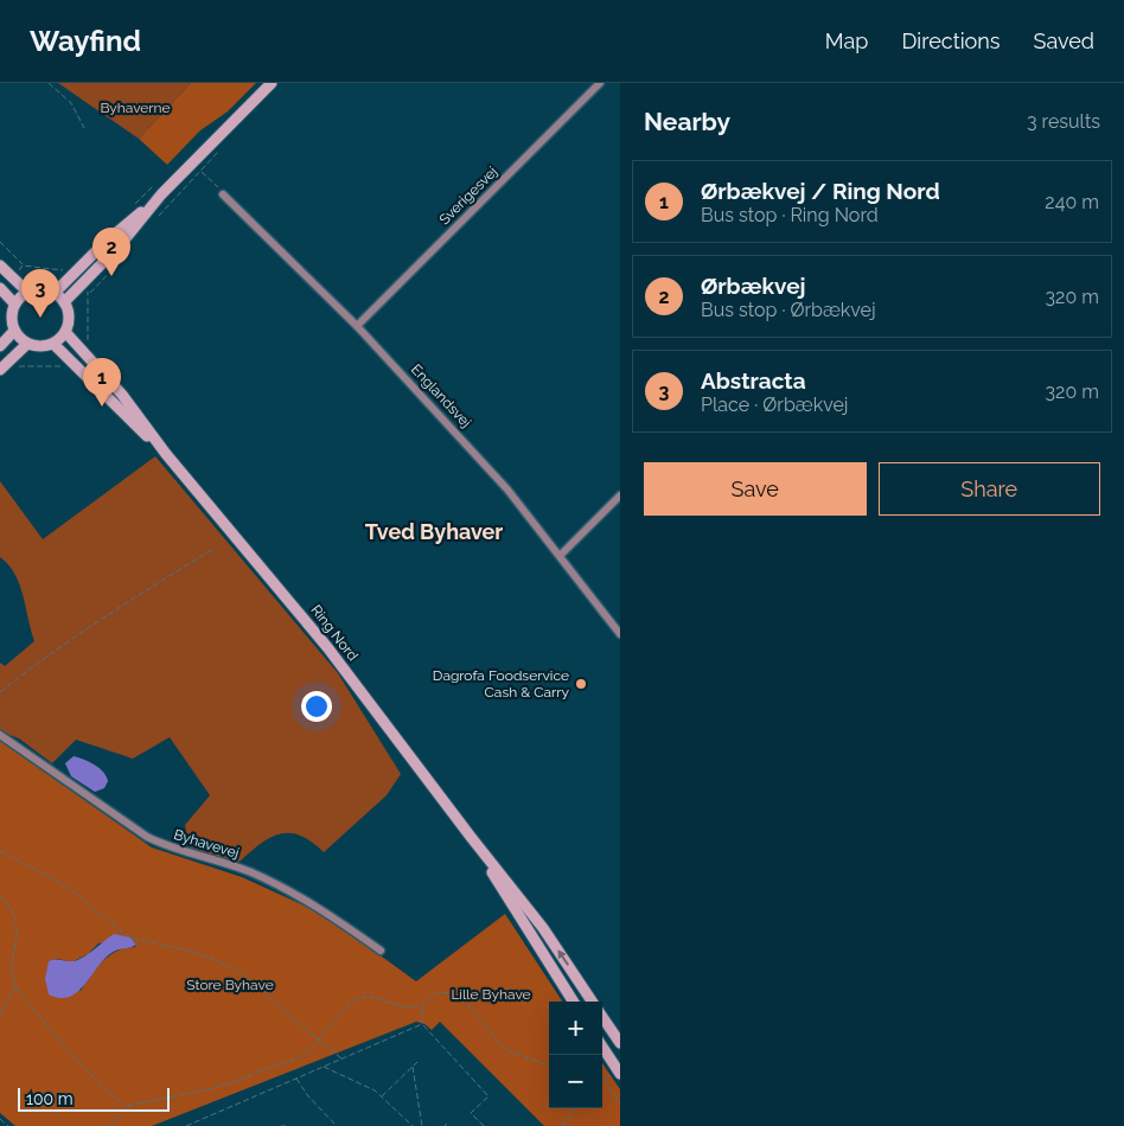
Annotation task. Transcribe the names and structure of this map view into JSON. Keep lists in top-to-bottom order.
{
  "streets": {
    "main road": ["Ring Nord"],
    "street": ["Sverigesvej", "Englandsvej", "Byhavevej"]
  },
  "crossings": [
    ["Sverigesvej", "Englandsvej"]
  ],
  "districts": ["Tved Byhaver"],
  "parks": ["Byhaverne", "Store Byhave", "Lille Byhave"],
  "places": ["Dagrofa Foodservice Cash & Carry"],
  "scale_bar": "100 m",
  "page": {
    "header": "Wayfind",
    "nav": ["Map", "Directions", "Saved"],
    "heading": ["Nearby", "3 results"],
    "list": [
      {
        "mark": "1",
        "name": "Ørbækvej / Ring Nord",
        "note": "Bus stop · Ring Nord",
        "value": "240 m"
      },
      {
        "mark": "2",
        "name": "Ørbækvej",
        "note": "Bus stop · Ørbækvej",
        "value": "320 m"
      },
      {
        "mark": "3",
        "name": "Abstracta",
        "note": "Place · Ørbækvej",
        "value": "320 m"
      }
    ],
    "pins": ["2", "3", "1"],
    "buttons": ["Save", "Share"],
    "map_buttons": ["+", "−"],
    "scale": "100 m"
  }
}
